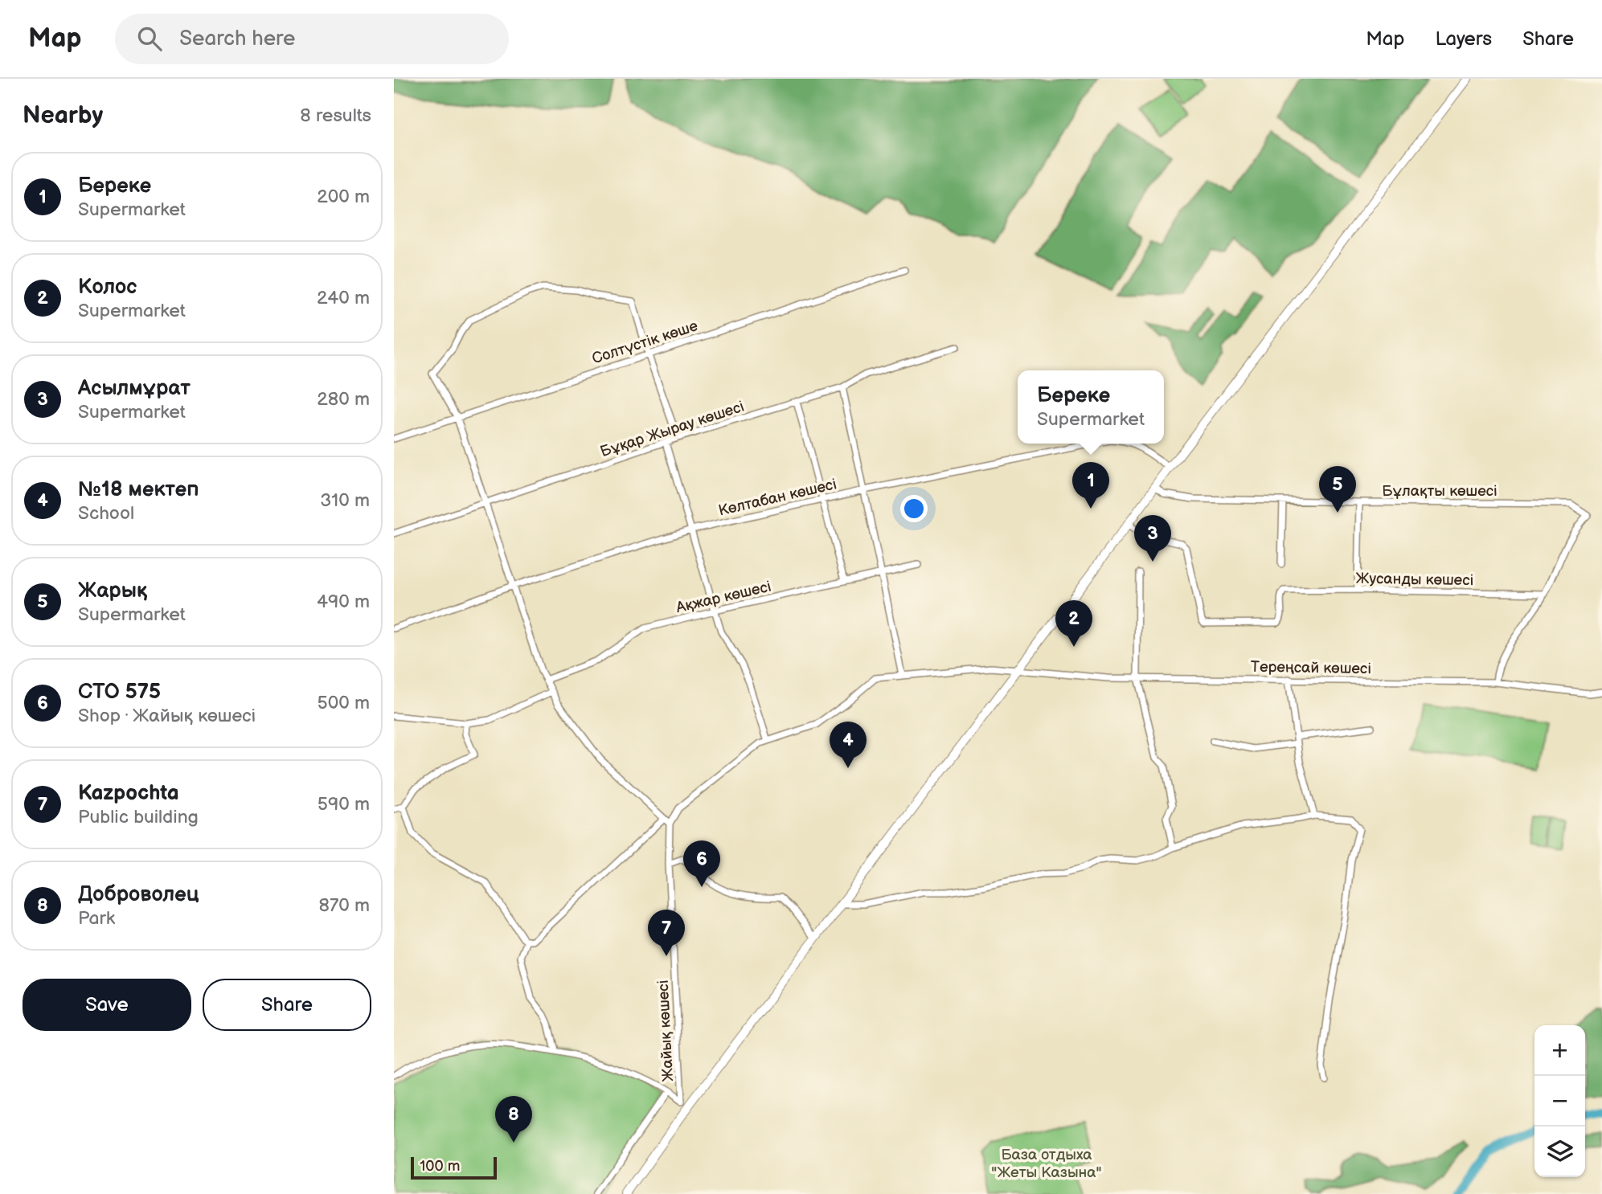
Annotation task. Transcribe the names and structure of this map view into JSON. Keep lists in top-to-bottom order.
{
  "streets": {
    "street": [
      "Солтүстік көше",
      "Бұқар Жырау көшесі",
      "Бұлақты көшесі",
      "Көлтабан көшесі",
      "Жусанды көшесі",
      "Ақжар көшесі",
      "Тереңсай көшесі",
      "Жайық көшесі"
    ]
  },
  "crossings": [
    ["Бұлақты көшесі", "Жусанды көшесі"],
    ["Тереңсай көшесі", "Жайық көшесі"]
  ],
  "parks": ["База отдыха \"Жеты Казына\""],
  "scale_bar": "100 m",
  "page": {
    "header": "Map",
    "search": "Search here",
    "nav": ["Map", "Layers", "Share"],
    "heading": ["Nearby", "8 results"],
    "list": [
      {
        "mark": "1",
        "name": "Береке",
        "note": "Supermarket",
        "value": "200 m"
      },
      {
        "mark": "2",
        "name": "Колос",
        "note": "Supermarket",
        "value": "240 m"
      },
      {
        "mark": "3",
        "name": "Асылмұрат",
        "note": "Supermarket",
        "value": "280 m"
      },
      {
        "mark": "4",
        "name": "№18 мектеп",
        "note": "School",
        "value": "310 m"
      },
      {
        "mark": "5",
        "name": "Жарық",
        "note": "Supermarket",
        "value": "490 m"
      },
      {
        "mark": "6",
        "name": "СТО 575",
        "note": "Shop · Жайық көшесі",
        "value": "500 m"
      },
      {
        "mark": "7",
        "name": "Kazpochta",
        "note": "Public building",
        "value": "590 m"
      },
      {
        "mark": "8",
        "name": "Доброволец",
        "note": "Park",
        "value": "870 m"
      }
    ],
    "popup": ["Береке", "Supermarket"],
    "pins": [
      "1",
      "5",
      "3",
      "2",
      "4",
      "6",
      "7",
      "8"
    ],
    "buttons": ["Save", "Share"],
    "map_buttons": ["+", "−"],
    "scale": "100 m"
  }
}
